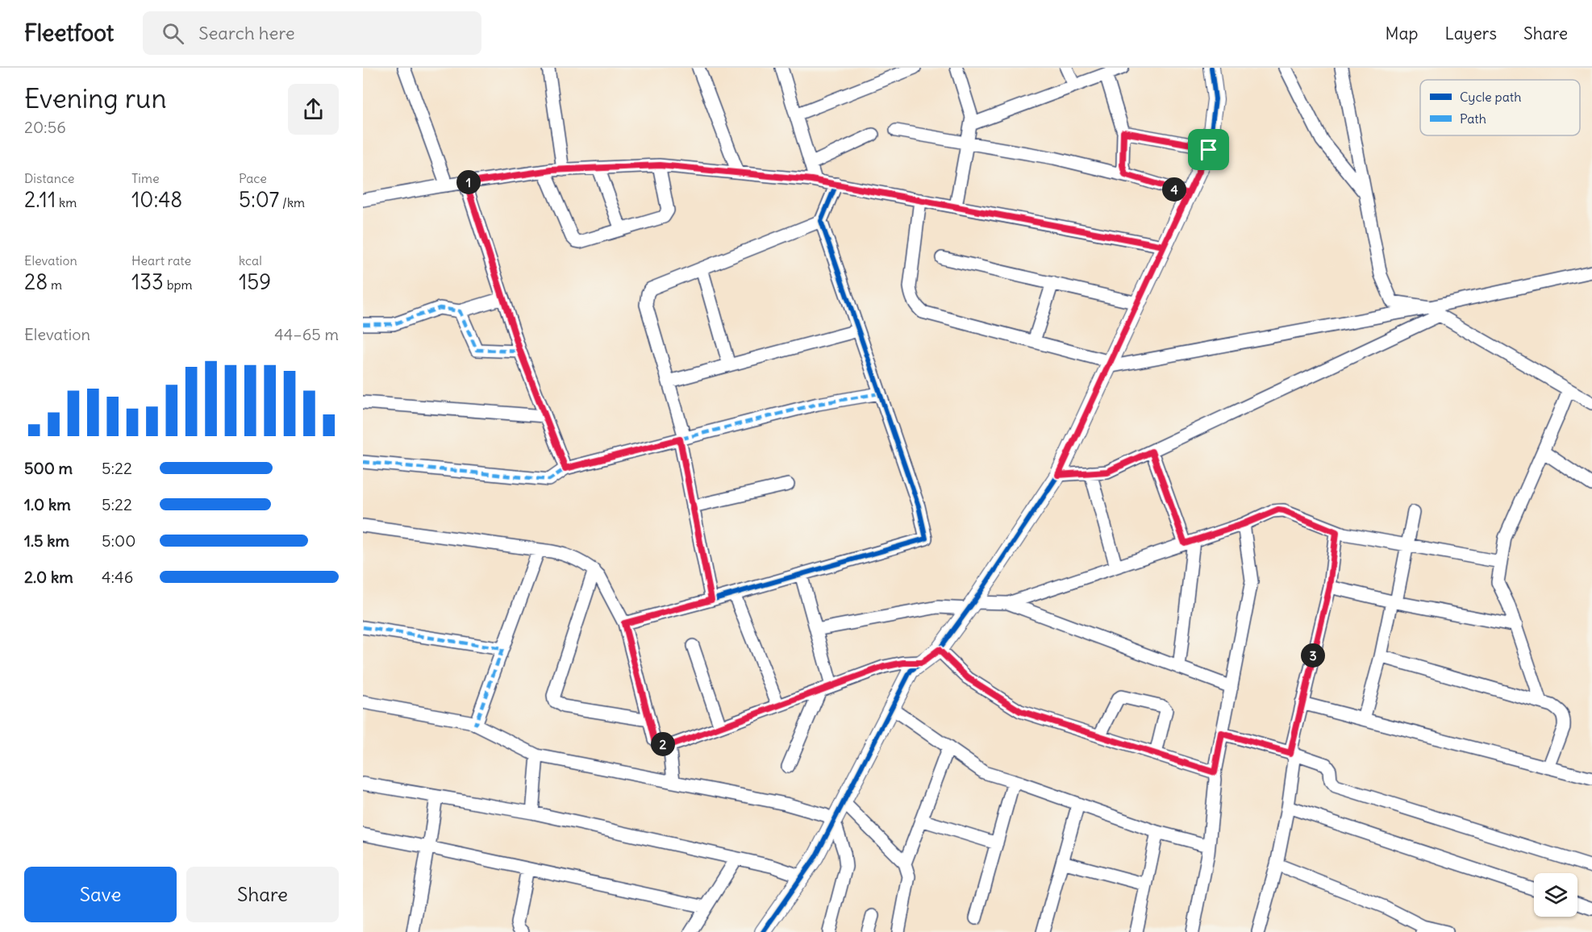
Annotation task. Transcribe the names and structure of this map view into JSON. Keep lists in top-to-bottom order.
{
  "legend": ["Cycle path", "Path"],
  "page": {
    "header": "Fleetfoot",
    "search": "Search here",
    "nav": ["Map", "Layers", "Share"],
    "heading": ["Evening run", "20:56"],
    "stats": [
      ["Distance", "2.11 km"],
      ["Time", "10:48"],
      ["Pace", "5:07 /km"],
      ["Elevation", "28 m"],
      ["Heart rate", "133 bpm"],
      ["kcal", "159"]
    ],
    "pins": [
      "1",
      "4",
      "3",
      "2"
    ],
    "chart": ["Elevation", "44–65 m"],
    "list": [
      {
        "name": "500 m",
        "note": "5:22"
      },
      {
        "name": "1.0 km",
        "note": "5:22"
      },
      {
        "name": "1.5 km",
        "note": "5:00"
      },
      {
        "name": "2.0 km",
        "note": "4:46"
      }
    ],
    "buttons": ["Save", "Share"]
  }
}
